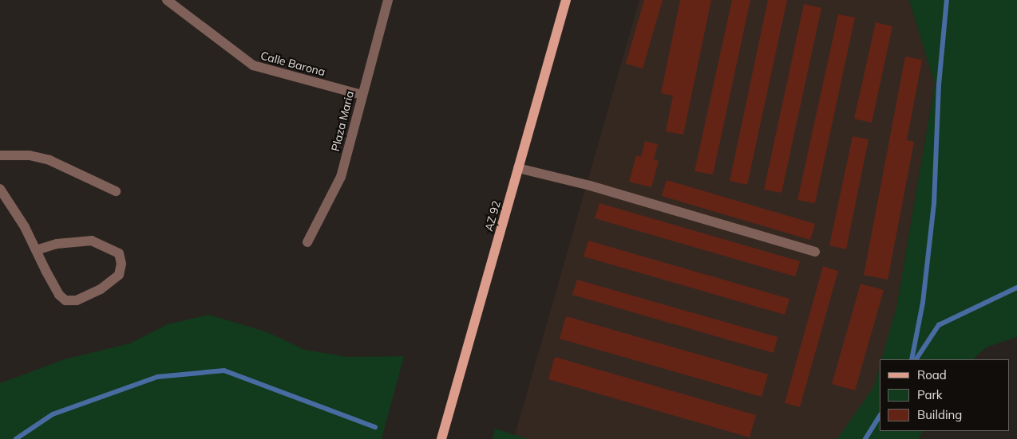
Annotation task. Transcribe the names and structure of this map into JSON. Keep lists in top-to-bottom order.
{
  "streets": {
    "main road": ["AZ 92"],
    "street": ["Calle Barona", "Plaza Maria"]
  },
  "crossings": [
    ["Calle Barona", "Plaza Maria"]
  ],
  "legend": ["Road", "Park", "Building"]
}
